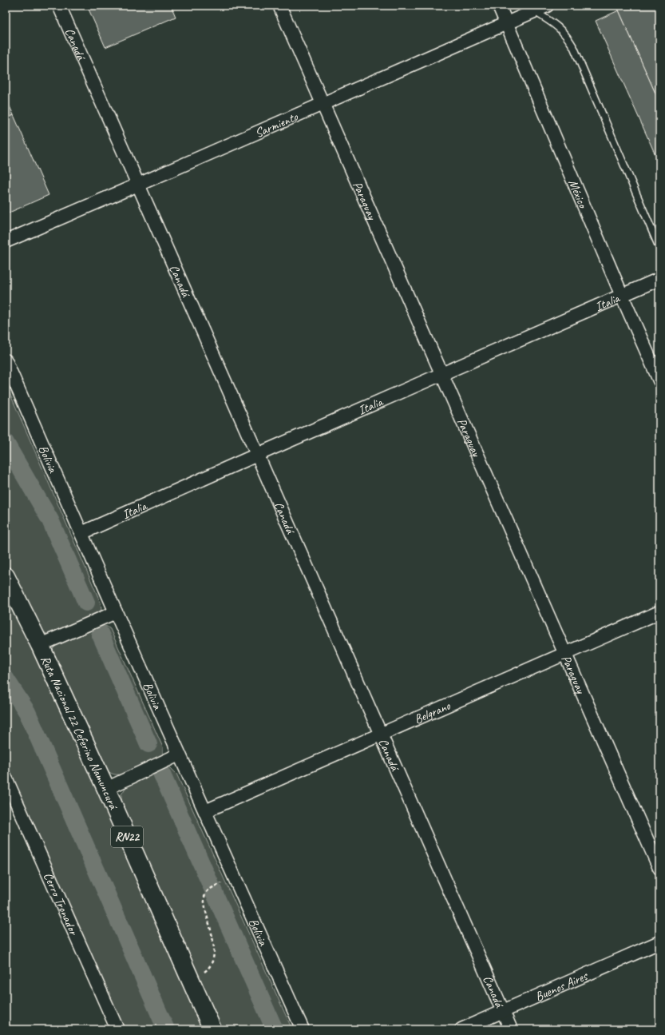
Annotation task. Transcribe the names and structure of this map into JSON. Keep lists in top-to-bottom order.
{
  "streets": {
    "highway": ["Ruta Nacional 22 Ceferino Namuncurá", "RN22"],
    "street": [
      "Canadá",
      "Sarmiento",
      "México",
      "Paraguay",
      "Italia",
      "Bolivia",
      "Belgrano",
      "Cerro Tronador",
      "Buenos Aires"
    ]
  },
  "crossings": [
    ["Canadá", "Sarmiento"],
    ["Canadá", "Italia"],
    ["Canadá", "Belgrano"],
    ["Canadá", "Buenos Aires"],
    ["Sarmiento", "México"],
    ["Sarmiento", "Paraguay"],
    ["México", "Italia"],
    ["Paraguay", "Italia"],
    ["Paraguay", "Belgrano"],
    ["Italia", "Bolivia"],
    ["Bolivia", "Belgrano"]
  ]
}
